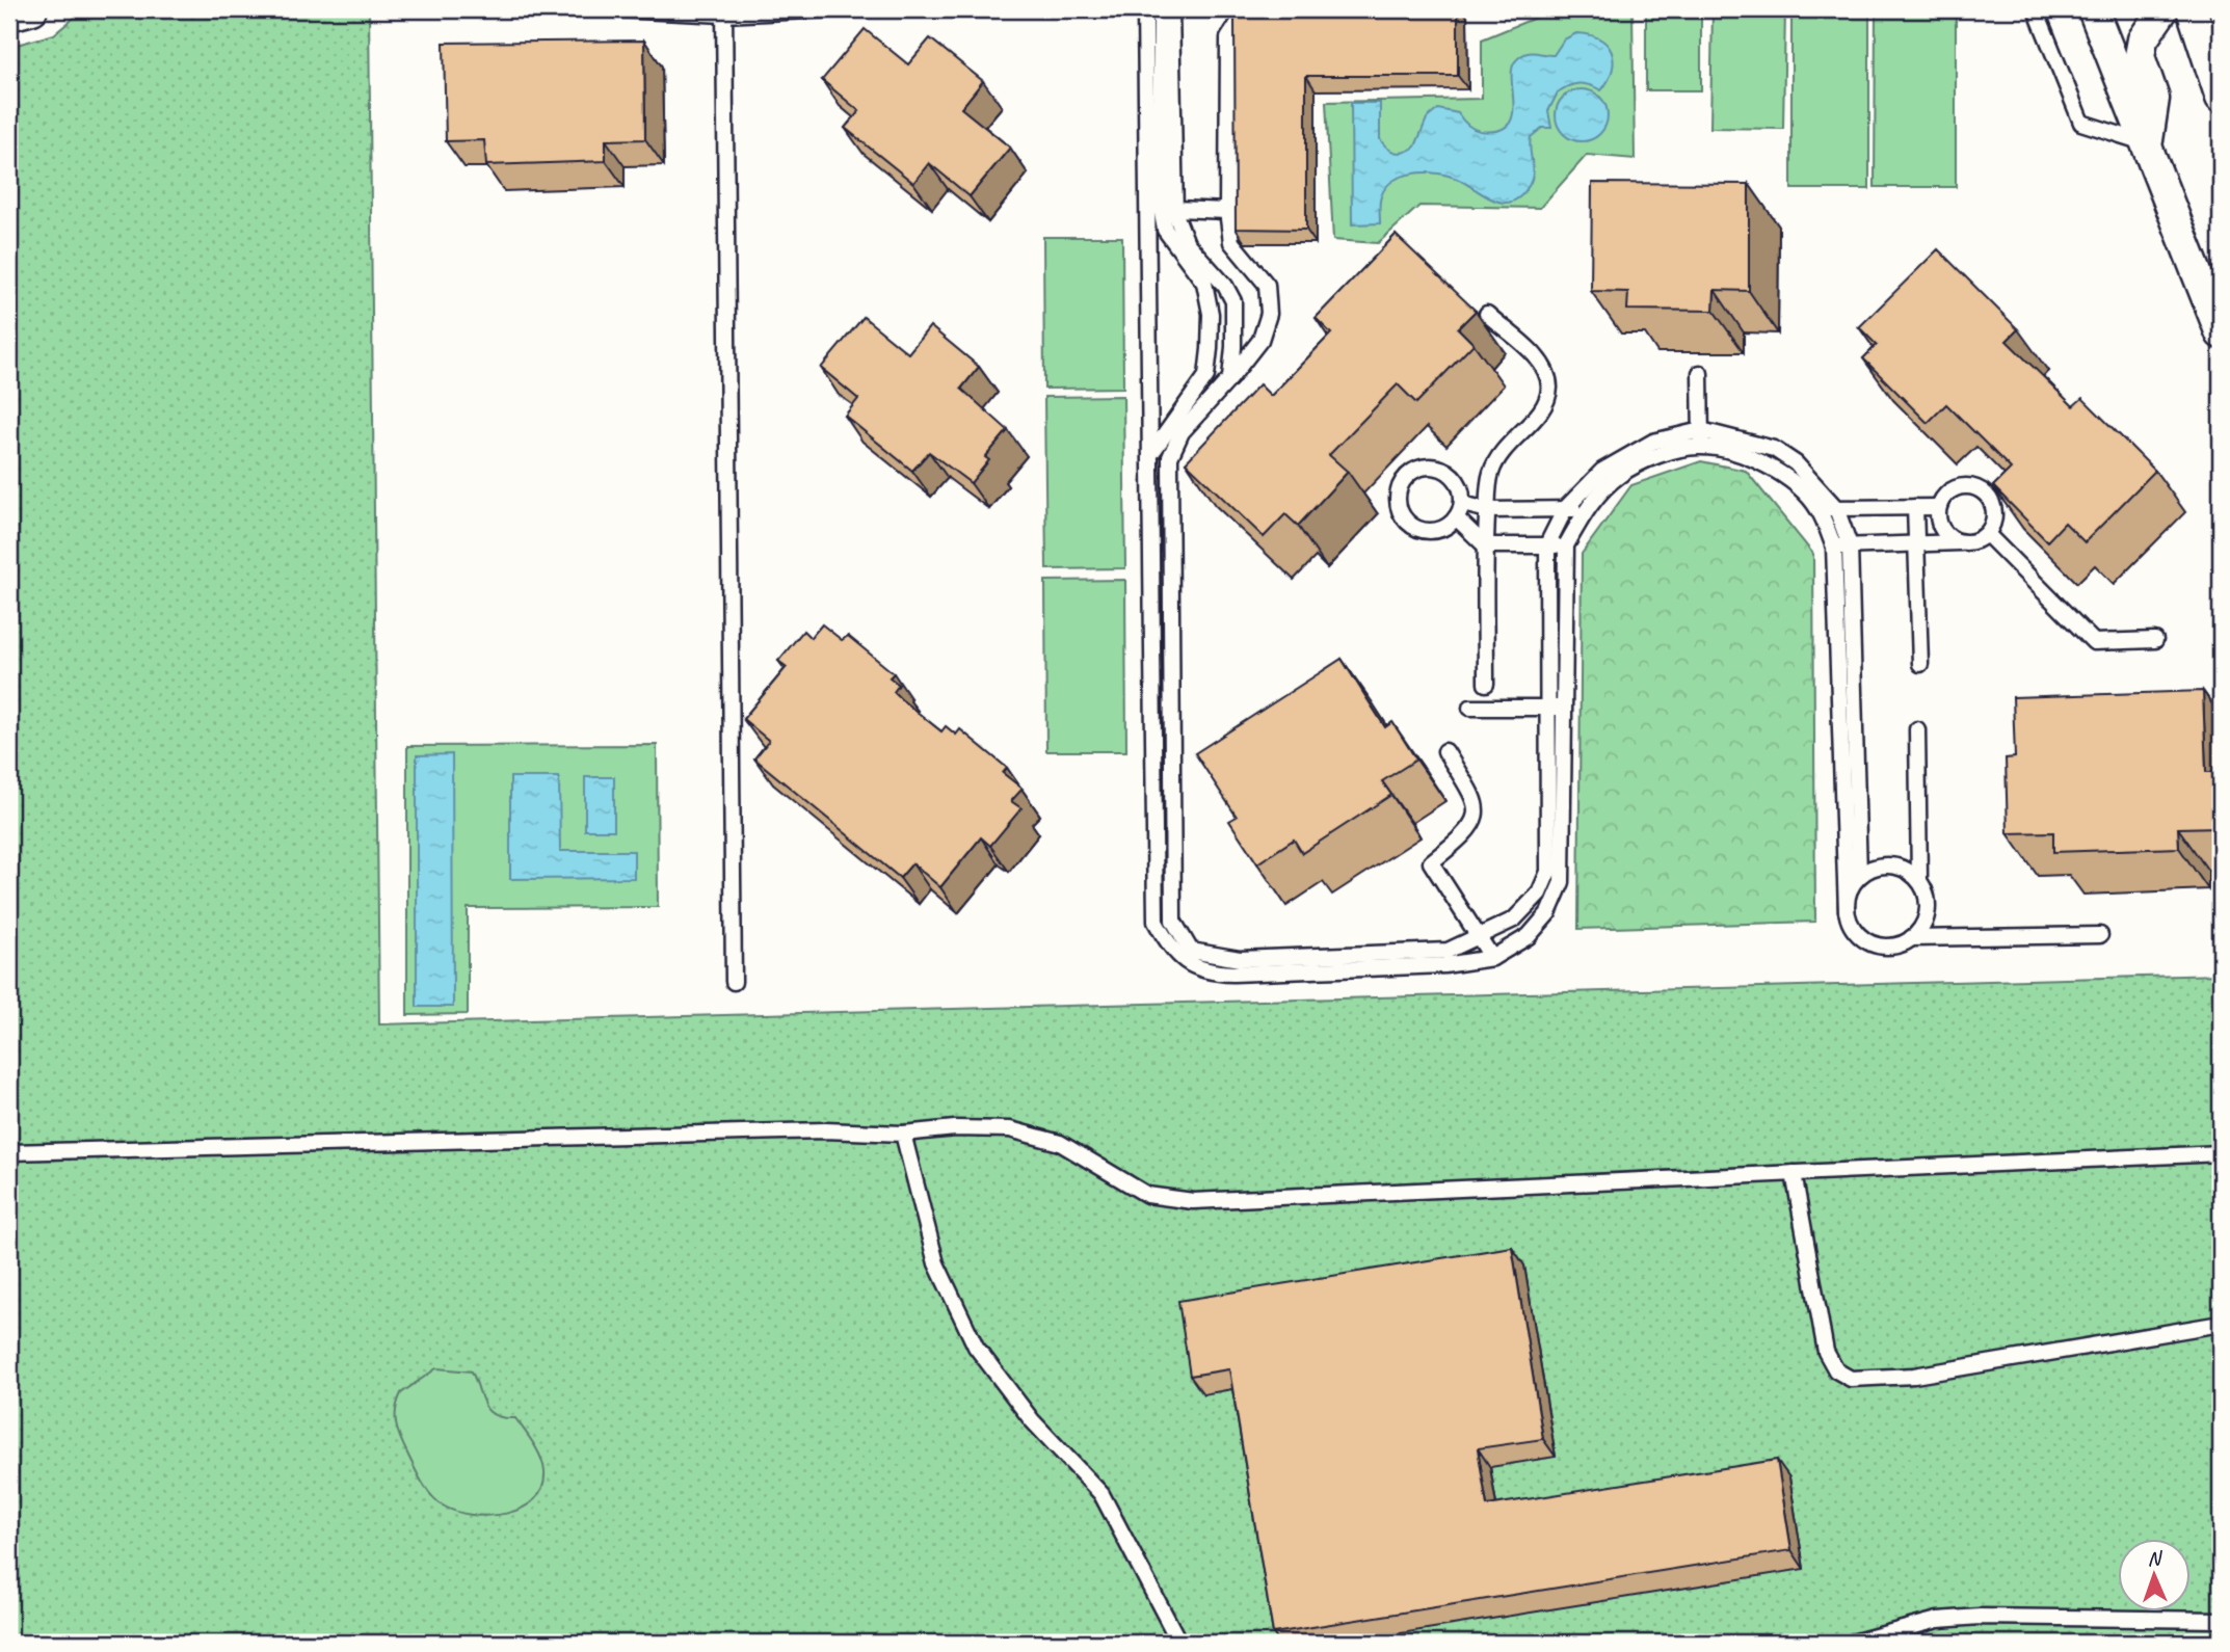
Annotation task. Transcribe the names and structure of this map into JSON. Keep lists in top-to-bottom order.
{
  "north": "top"
}
